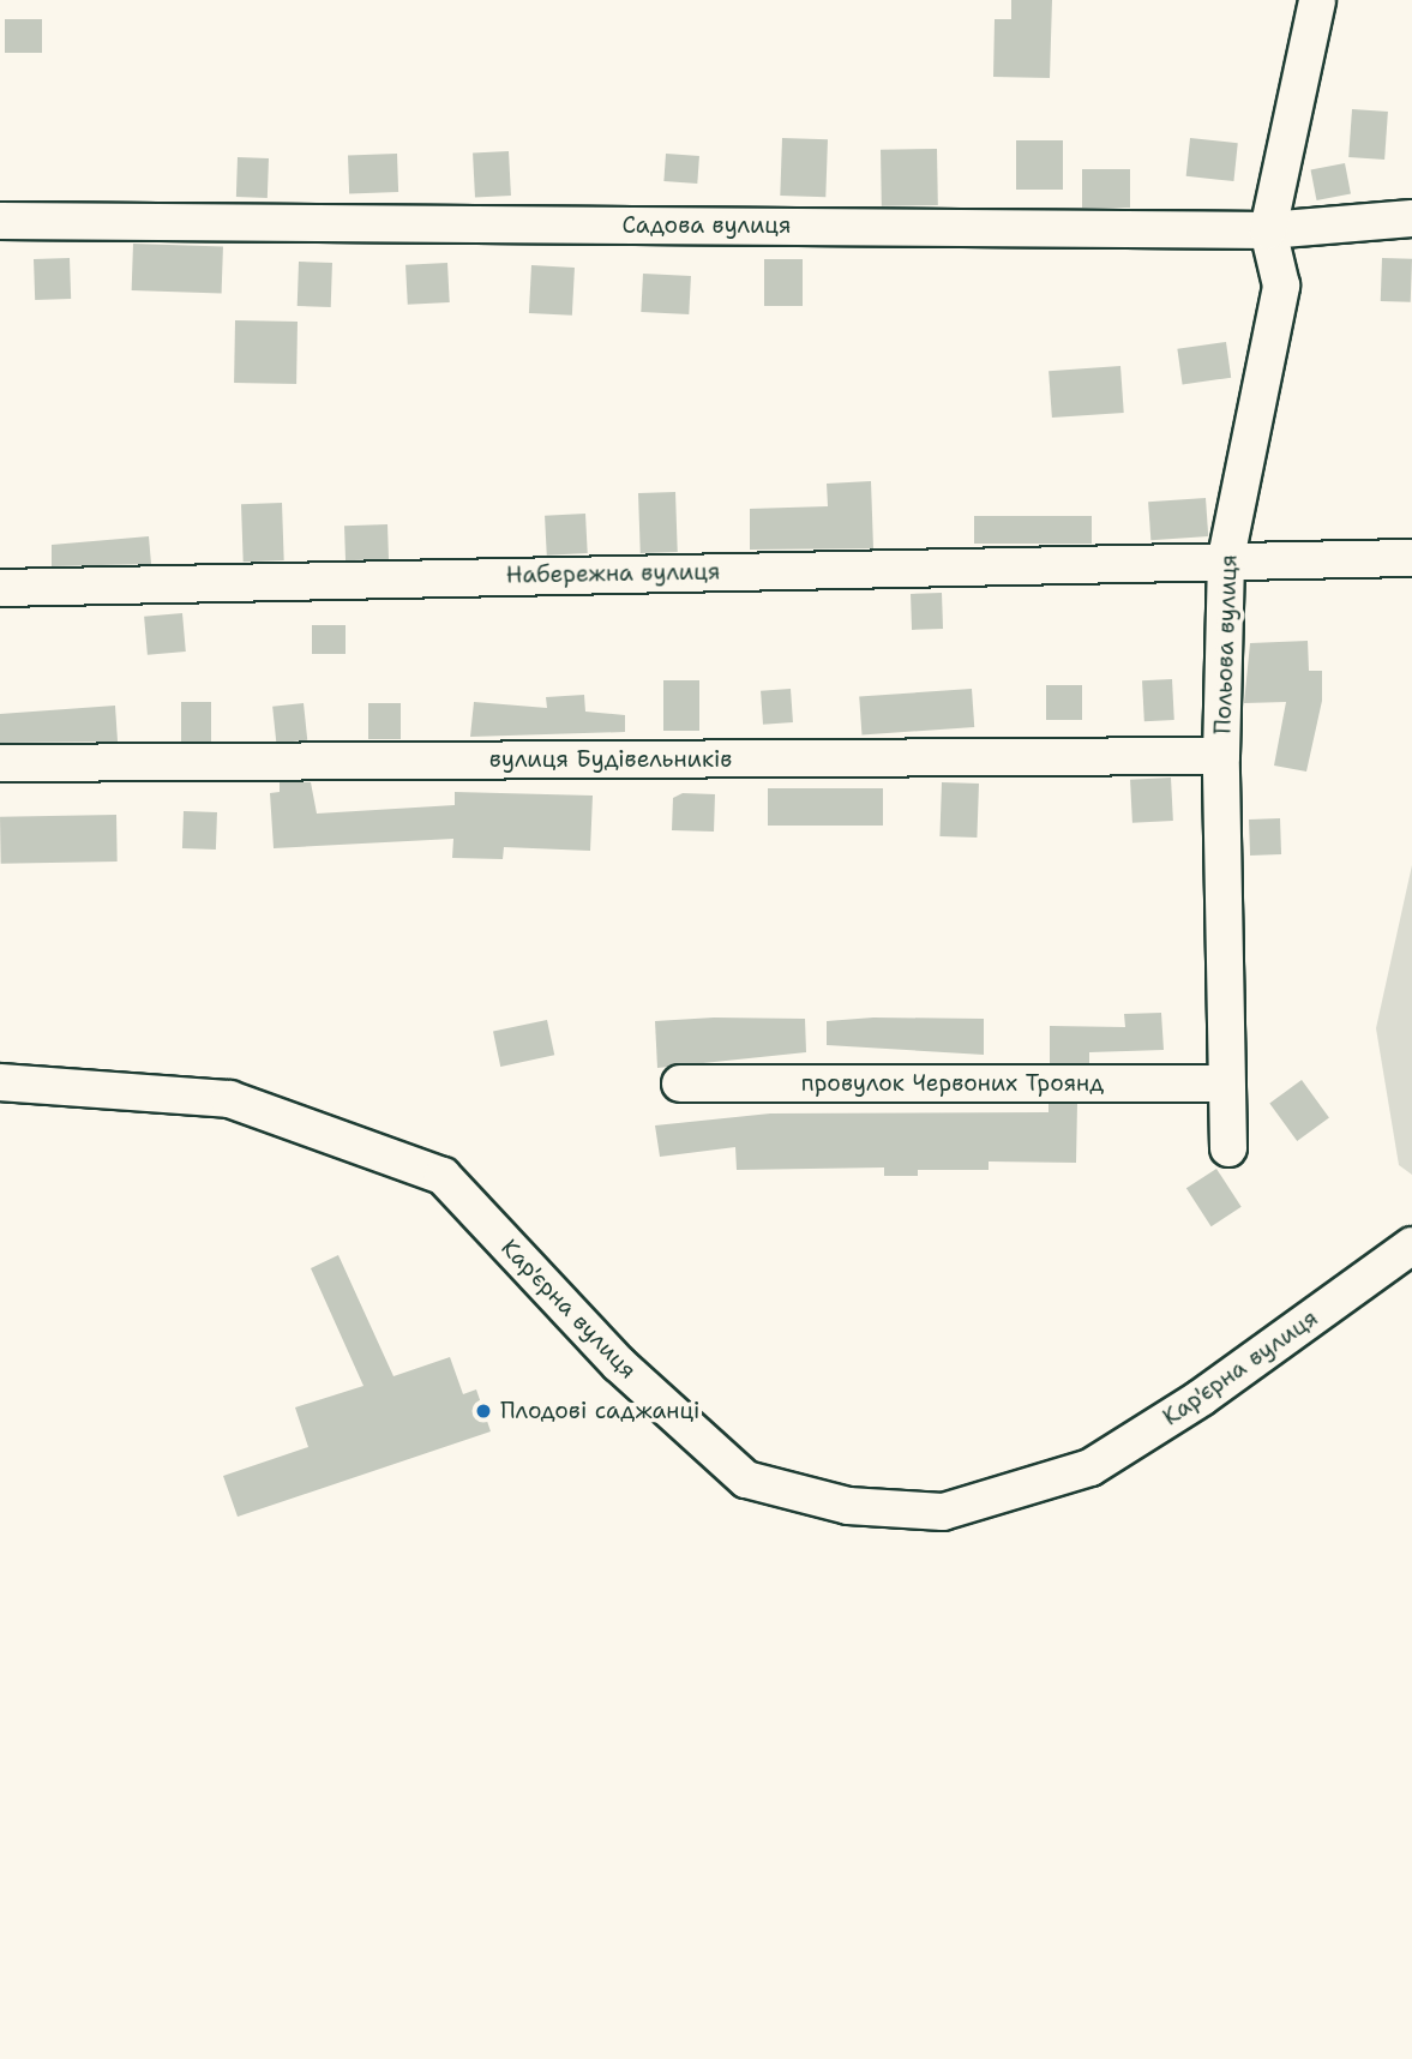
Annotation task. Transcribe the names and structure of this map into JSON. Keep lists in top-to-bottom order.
{
  "streets": {
    "street": [
      "Садова вулиця",
      "Набережна вулиця",
      "Польова вулиця",
      "вулиця Будівельників",
      "провулок Червоних Троянд",
      "Кар'єрна вулиця"
    ]
  },
  "crossings": [
    ["Садова вулиця", "Польова вулиця"],
    ["Набережна вулиця", "Польова вулиця"],
    ["Польова вулиця", "вулиця Будівельників"],
    ["Польова вулиця", "провулок Червоних Троянд"]
  ],
  "places": ["Плодові саджанці"]
}
